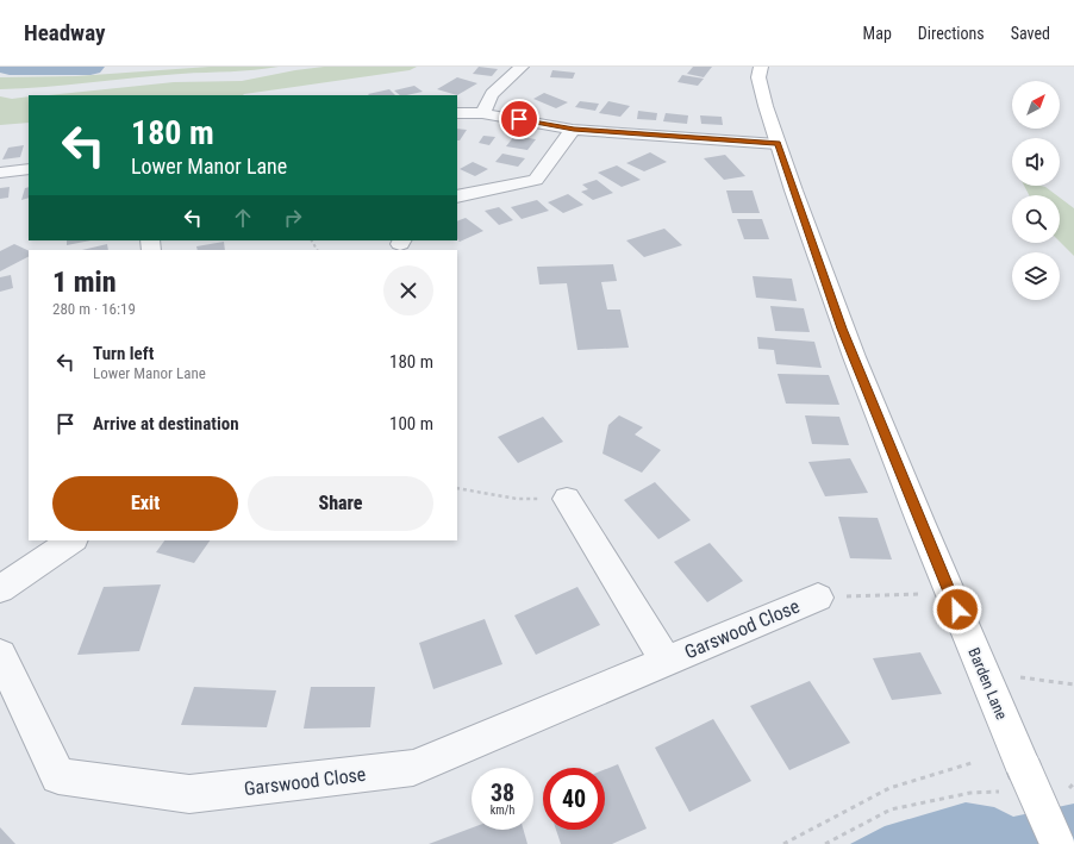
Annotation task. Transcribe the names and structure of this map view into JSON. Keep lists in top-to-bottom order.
{
  "streets": {
    "street": ["Garswood Close", "Barden Lane"]
  },
  "north": "top right",
  "page": {
    "header": "Headway",
    "nav": ["Map", "Directions", "Saved"],
    "turn": ["180 m", "Lower Manor Lane"],
    "heading": ["1 min", "280 m · 16:19"],
    "list": [
      {
        "name": "Turn left",
        "note": "Lower Manor Lane",
        "value": "180 m"
      },
      {
        "name": "Arrive at destination",
        "value": "100 m"
      }
    ],
    "buttons": ["Exit", "Share"],
    "speed": "38 km/h",
    "limit": "40"
  }
}
